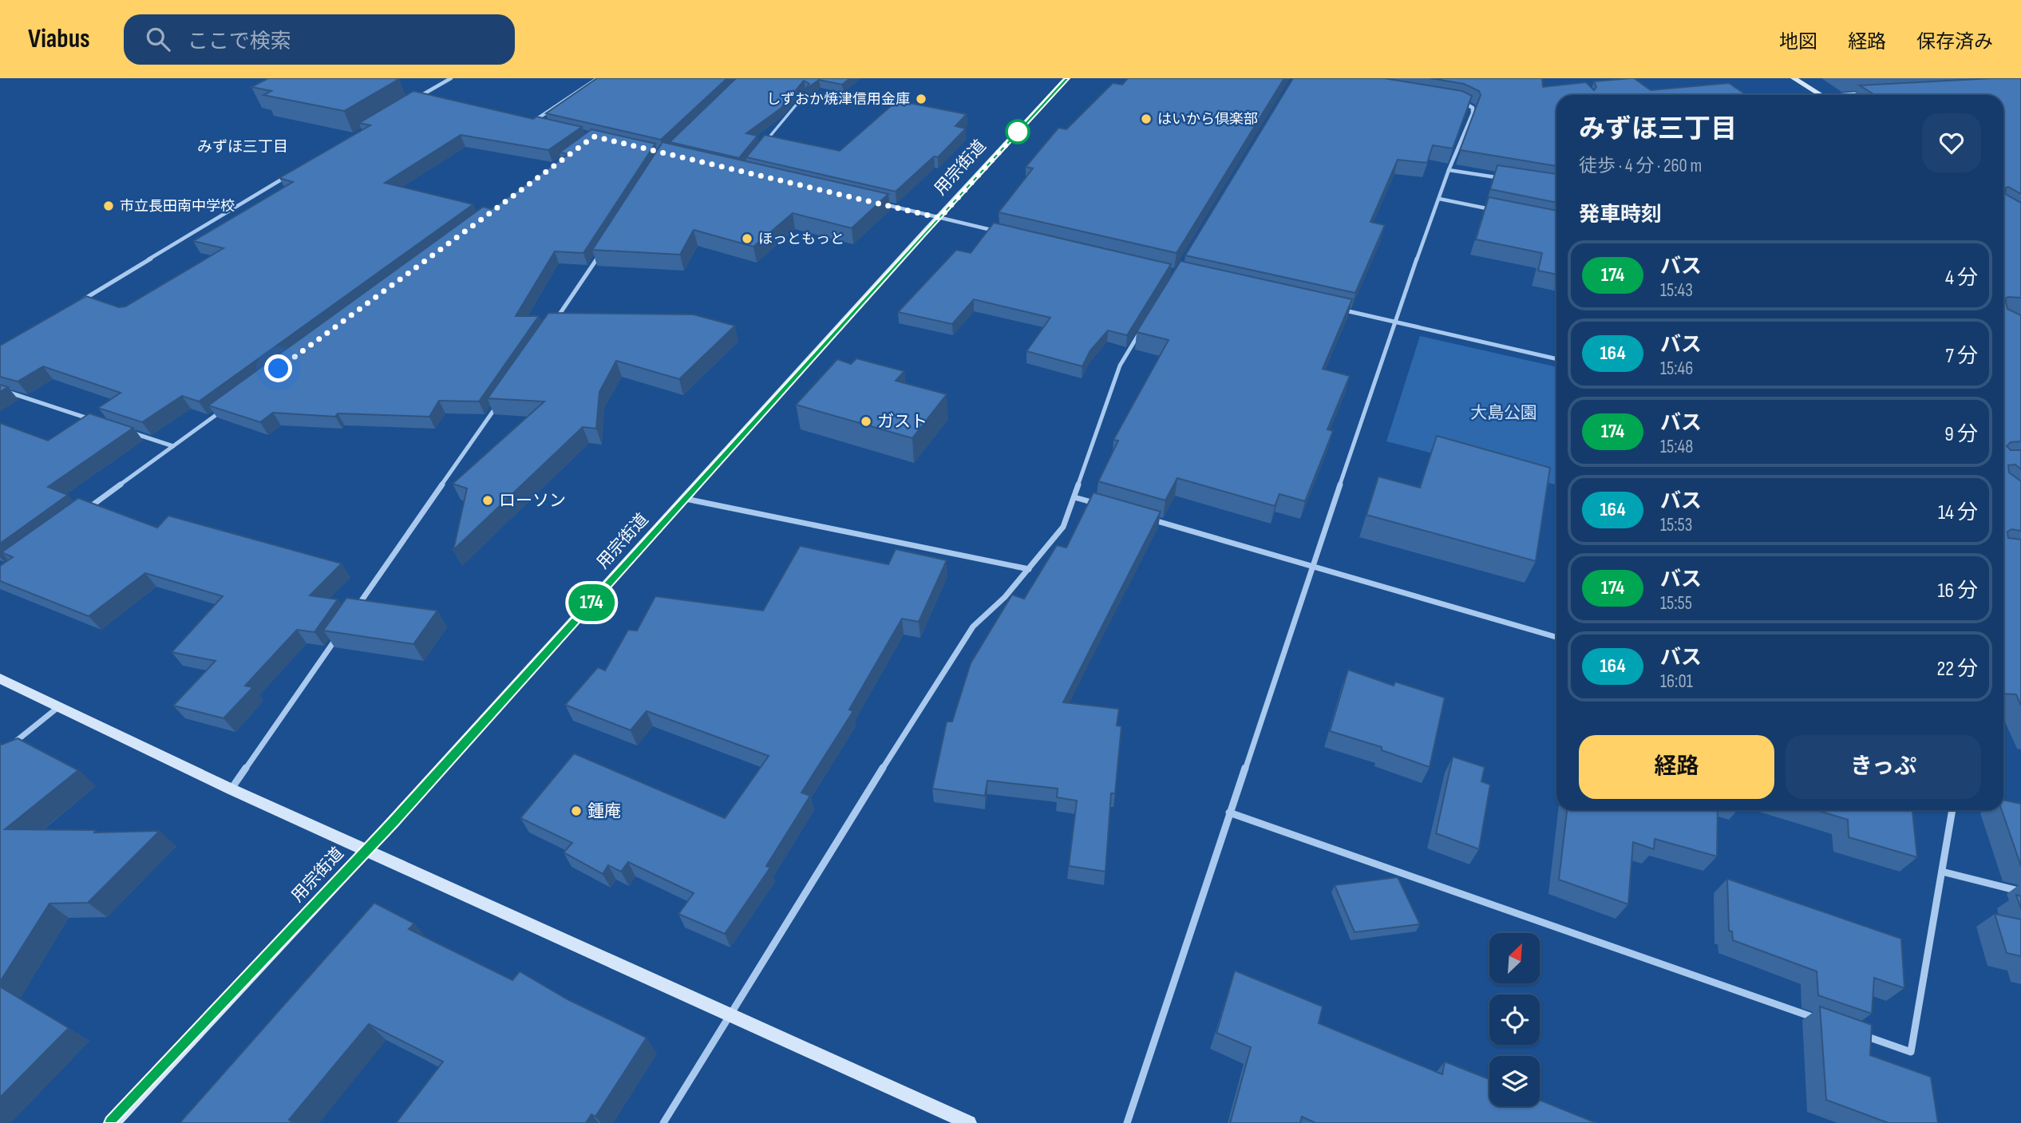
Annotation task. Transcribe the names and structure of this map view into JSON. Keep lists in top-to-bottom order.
{
  "streets": {
    "street": ["用宗街道"]
  },
  "districts": ["みずほ三丁目"],
  "parks": ["大島公園"],
  "places": [
    "しずおか焼津信用金庫",
    "はいから倶楽部",
    "市立長田南中学校",
    "ほっともっと",
    "ガスト",
    "ローソン",
    "鍾庵"
  ],
  "lines": ["bus line 174"],
  "north": "top right",
  "page": {
    "header": "Viabus",
    "search": "ここで検索",
    "nav": ["地図", "経路", "保存済み"],
    "on_map": "174",
    "heading": [
      ["みずほ三丁目", "徒歩 · 4 分 · 260 m"],
      "発車時刻"
    ],
    "list": [
      {
        "mark": "174",
        "name": "バス",
        "note": "15:43",
        "value": "4 分"
      },
      {
        "mark": "164",
        "name": "バス",
        "note": "15:46",
        "value": "7 分"
      },
      {
        "mark": "174",
        "name": "バス",
        "note": "15:48",
        "value": "9 分"
      },
      {
        "mark": "164",
        "name": "バス",
        "note": "15:53",
        "value": "14 分"
      },
      {
        "mark": "174",
        "name": "バス",
        "note": "15:55",
        "value": "16 分"
      },
      {
        "mark": "164",
        "name": "バス",
        "note": "16:01",
        "value": "22 分"
      }
    ],
    "buttons": ["経路", "きっぷ"]
  }
}
